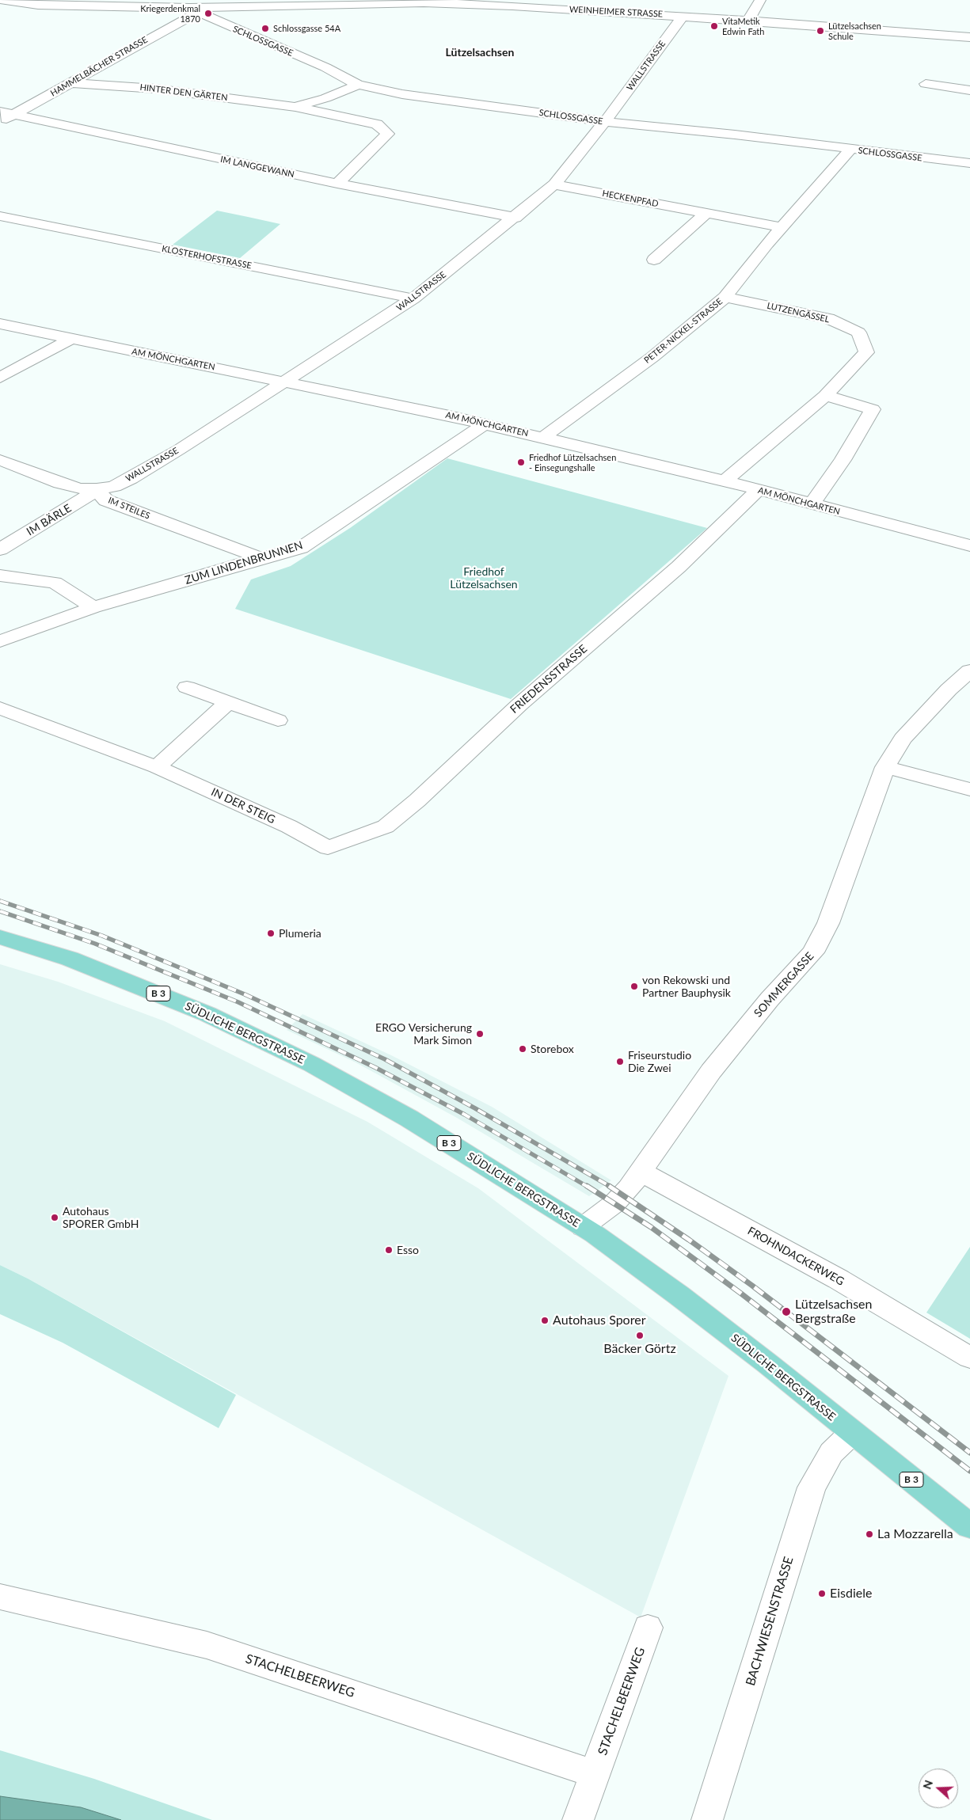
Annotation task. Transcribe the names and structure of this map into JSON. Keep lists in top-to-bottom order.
{
  "streets": {
    "main road": ["B 3", "SÜDLICHE BERGSTRASSE"],
    "street": [
      "WEINHEIMER STRASSE",
      "SCHLOSSGASSE",
      "WALLSTRASSE",
      "HAMMELBÄCHER STRASSE",
      "HINTER DEN GÄRTEN",
      "IM LANGGEWANN",
      "HECKENPFAD",
      "KLOSTERHOFSTRASSE",
      "LUTZENGÄSSEL",
      "PETER-NICKEL-STRASSE",
      "AM MÖNCHGARTEN",
      "IM STEILES",
      "IM BÄRLE",
      "ZUM LINDENBRUNNEN",
      "FRIEDENSSTRASSE",
      "IN DER STEIG",
      "SOMMERGASSE",
      "FROHNDACKERWEG",
      "BACHWIESENSTRASSE",
      "STACHELBEERWEG"
    ]
  },
  "crossings": [
    ["WEINHEIMER STRASSE", "SCHLOSSGASSE"],
    ["WEINHEIMER STRASSE", "WALLSTRASSE"],
    ["WEINHEIMER STRASSE", "HAMMELBÄCHER STRASSE"],
    ["SCHLOSSGASSE", "WALLSTRASSE"],
    ["SCHLOSSGASSE", "HAMMELBÄCHER STRASSE"],
    ["SCHLOSSGASSE", "HINTER DEN GÄRTEN"],
    ["SCHLOSSGASSE", "PETER-NICKEL-STRASSE"],
    ["WALLSTRASSE", "IM LANGGEWANN"],
    ["WALLSTRASSE", "HECKENPFAD"],
    ["WALLSTRASSE", "KLOSTERHOFSTRASSE"],
    ["WALLSTRASSE", "AM MÖNCHGARTEN"],
    ["WALLSTRASSE", "IM STEILES"],
    ["WALLSTRASSE", "IM BÄRLE"],
    ["HAMMELBÄCHER STRASSE", "HINTER DEN GÄRTEN"],
    ["HAMMELBÄCHER STRASSE", "IM LANGGEWANN"],
    ["HINTER DEN GÄRTEN", "IM LANGGEWANN"],
    ["HECKENPFAD", "PETER-NICKEL-STRASSE"],
    ["LUTZENGÄSSEL", "PETER-NICKEL-STRASSE"],
    ["LUTZENGÄSSEL", "AM MÖNCHGARTEN"],
    ["PETER-NICKEL-STRASSE", "AM MÖNCHGARTEN"],
    ["AM MÖNCHGARTEN", "ZUM LINDENBRUNNEN"],
    ["AM MÖNCHGARTEN", "FRIEDENSSTRASSE"],
    ["IM STEILES", "IM BÄRLE"],
    ["IM STEILES", "ZUM LINDENBRUNNEN"],
    ["FRIEDENSSTRASSE", "IN DER STEIG"],
    ["SOMMERGASSE", "SÜDLICHE BERGSTRASSE"],
    ["SOMMERGASSE", "FROHNDACKERWEG"],
    ["SÜDLICHE BERGSTRASSE", "BACHWIESENSTRASSE"]
  ],
  "districts": ["Lützelsachsen"],
  "parks": ["Friedhof Lützelsachsen"],
  "places": [
    "Kriegerdenkmal 1870",
    "VitaMetik Edwin Fath",
    "Schlossgasse 54A",
    "Lützelsachsen Schule",
    "Friedhof Lützelsachsen - Einsegungshalle",
    "Plumeria",
    "von Rekowski und Partner Bauphysik",
    "ERGO Versicherung Mark Simon",
    "Storebox",
    "Friseurstudio Die Zwei",
    "Autohaus SPORER GmbH",
    "Esso",
    "Lützelsachsen Bergstraße",
    "Autohaus Sporer",
    "Bäcker Görtz",
    "La Mozzarella",
    "Eisdiele"
  ],
  "north": "left"
}
